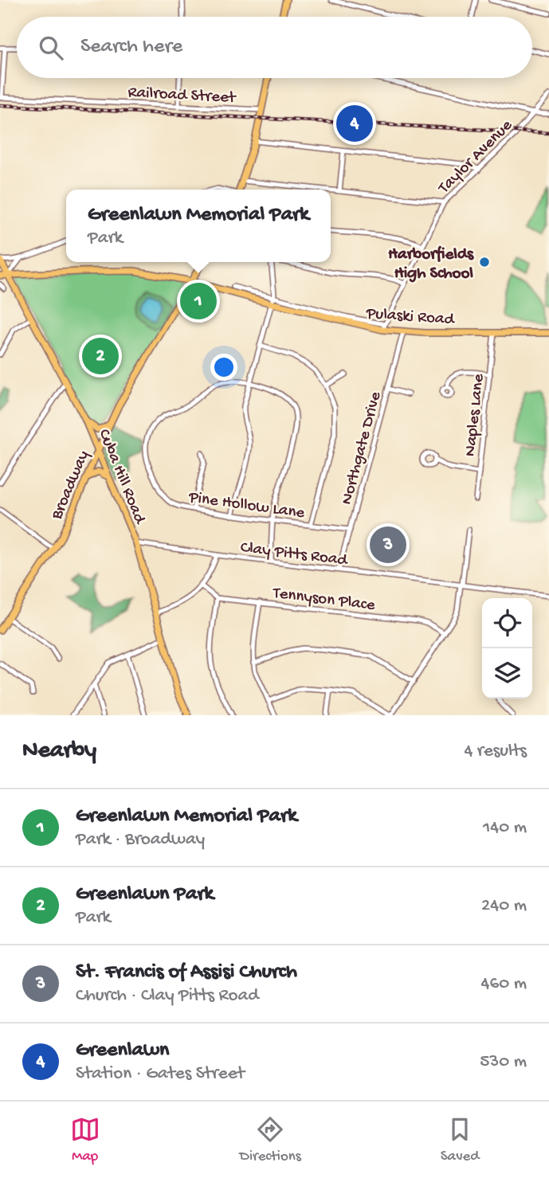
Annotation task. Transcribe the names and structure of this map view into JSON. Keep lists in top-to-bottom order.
{
  "streets": {
    "main road": ["Pulaski Road", "Cuba Hill Road", "Broadway"],
    "street": [
      "Railroad Street",
      "Taylor Avenue",
      "Naples Lane",
      "Northgate Drive",
      "Pine Hollow Lane",
      "Clay Pitts Road",
      "Tennyson Place"
    ]
  },
  "crossings": [
    ["Taylor Avenue", "Pulaski Road"],
    ["Pulaski Road", "Naples Lane"],
    ["Pulaski Road", "Northgate Drive"],
    ["Pulaski Road", "Cuba Hill Road"],
    ["Pulaski Road", "Broadway"],
    ["Northgate Drive", "Pine Hollow Lane"],
    ["Northgate Drive", "Clay Pitts Road"],
    ["Cuba Hill Road", "Broadway"],
    ["Cuba Hill Road", "Clay Pitts Road"],
    ["Pine Hollow Lane", "Clay Pitts Road"]
  ],
  "places": ["Harborfields High School"],
  "page": {
    "search": "Search here",
    "pins": [
      "4",
      "1",
      "2",
      "3"
    ],
    "popup": ["Greenlawn Memorial Park", "Park"],
    "heading": ["Nearby", "4 results"],
    "list": [
      {
        "mark": "1",
        "name": "Greenlawn Memorial Park",
        "note": "Park · Broadway",
        "value": "140 m"
      },
      {
        "mark": "2",
        "name": "Greenlawn Park",
        "note": "Park",
        "value": "240 m"
      },
      {
        "mark": "3",
        "name": "St. Francis of Assisi Church",
        "note": "Church · Clay Pitts Road",
        "value": "460 m"
      },
      {
        "mark": "4",
        "name": "Greenlawn",
        "note": "Station · Gates Street",
        "value": "530 m"
      }
    ],
    "nav": ["Map", "Directions", "Saved"]
  }
}
